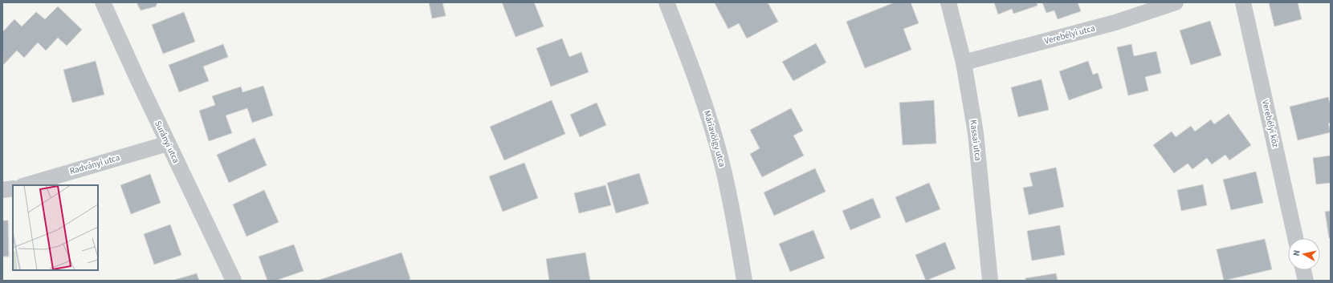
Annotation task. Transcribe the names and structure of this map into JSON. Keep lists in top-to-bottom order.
{
  "streets": {
    "street": [
      "Verebélyi utca",
      "Verebélyi köz",
      "Máriavölgy utca",
      "Kassai utca",
      "Surányi utca",
      "Radványi utca"
    ]
  },
  "crossings": [
    ["Verebélyi utca", "Kassai utca"],
    ["Surányi utca", "Radványi utca"]
  ],
  "north": "left"
}
